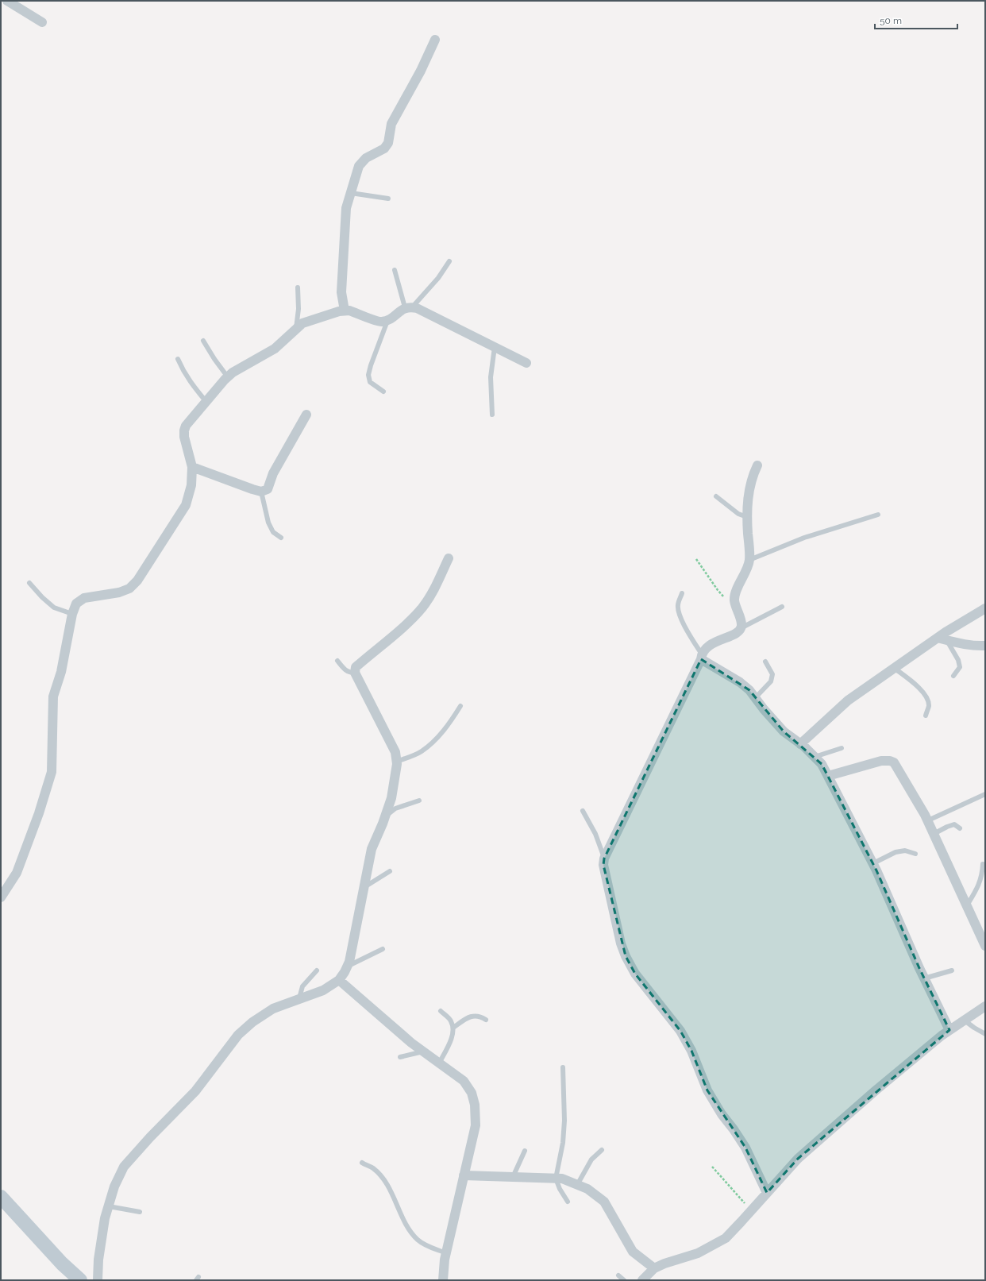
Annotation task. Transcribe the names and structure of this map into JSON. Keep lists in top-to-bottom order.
{
  "scale_bar": "50 m"
}
